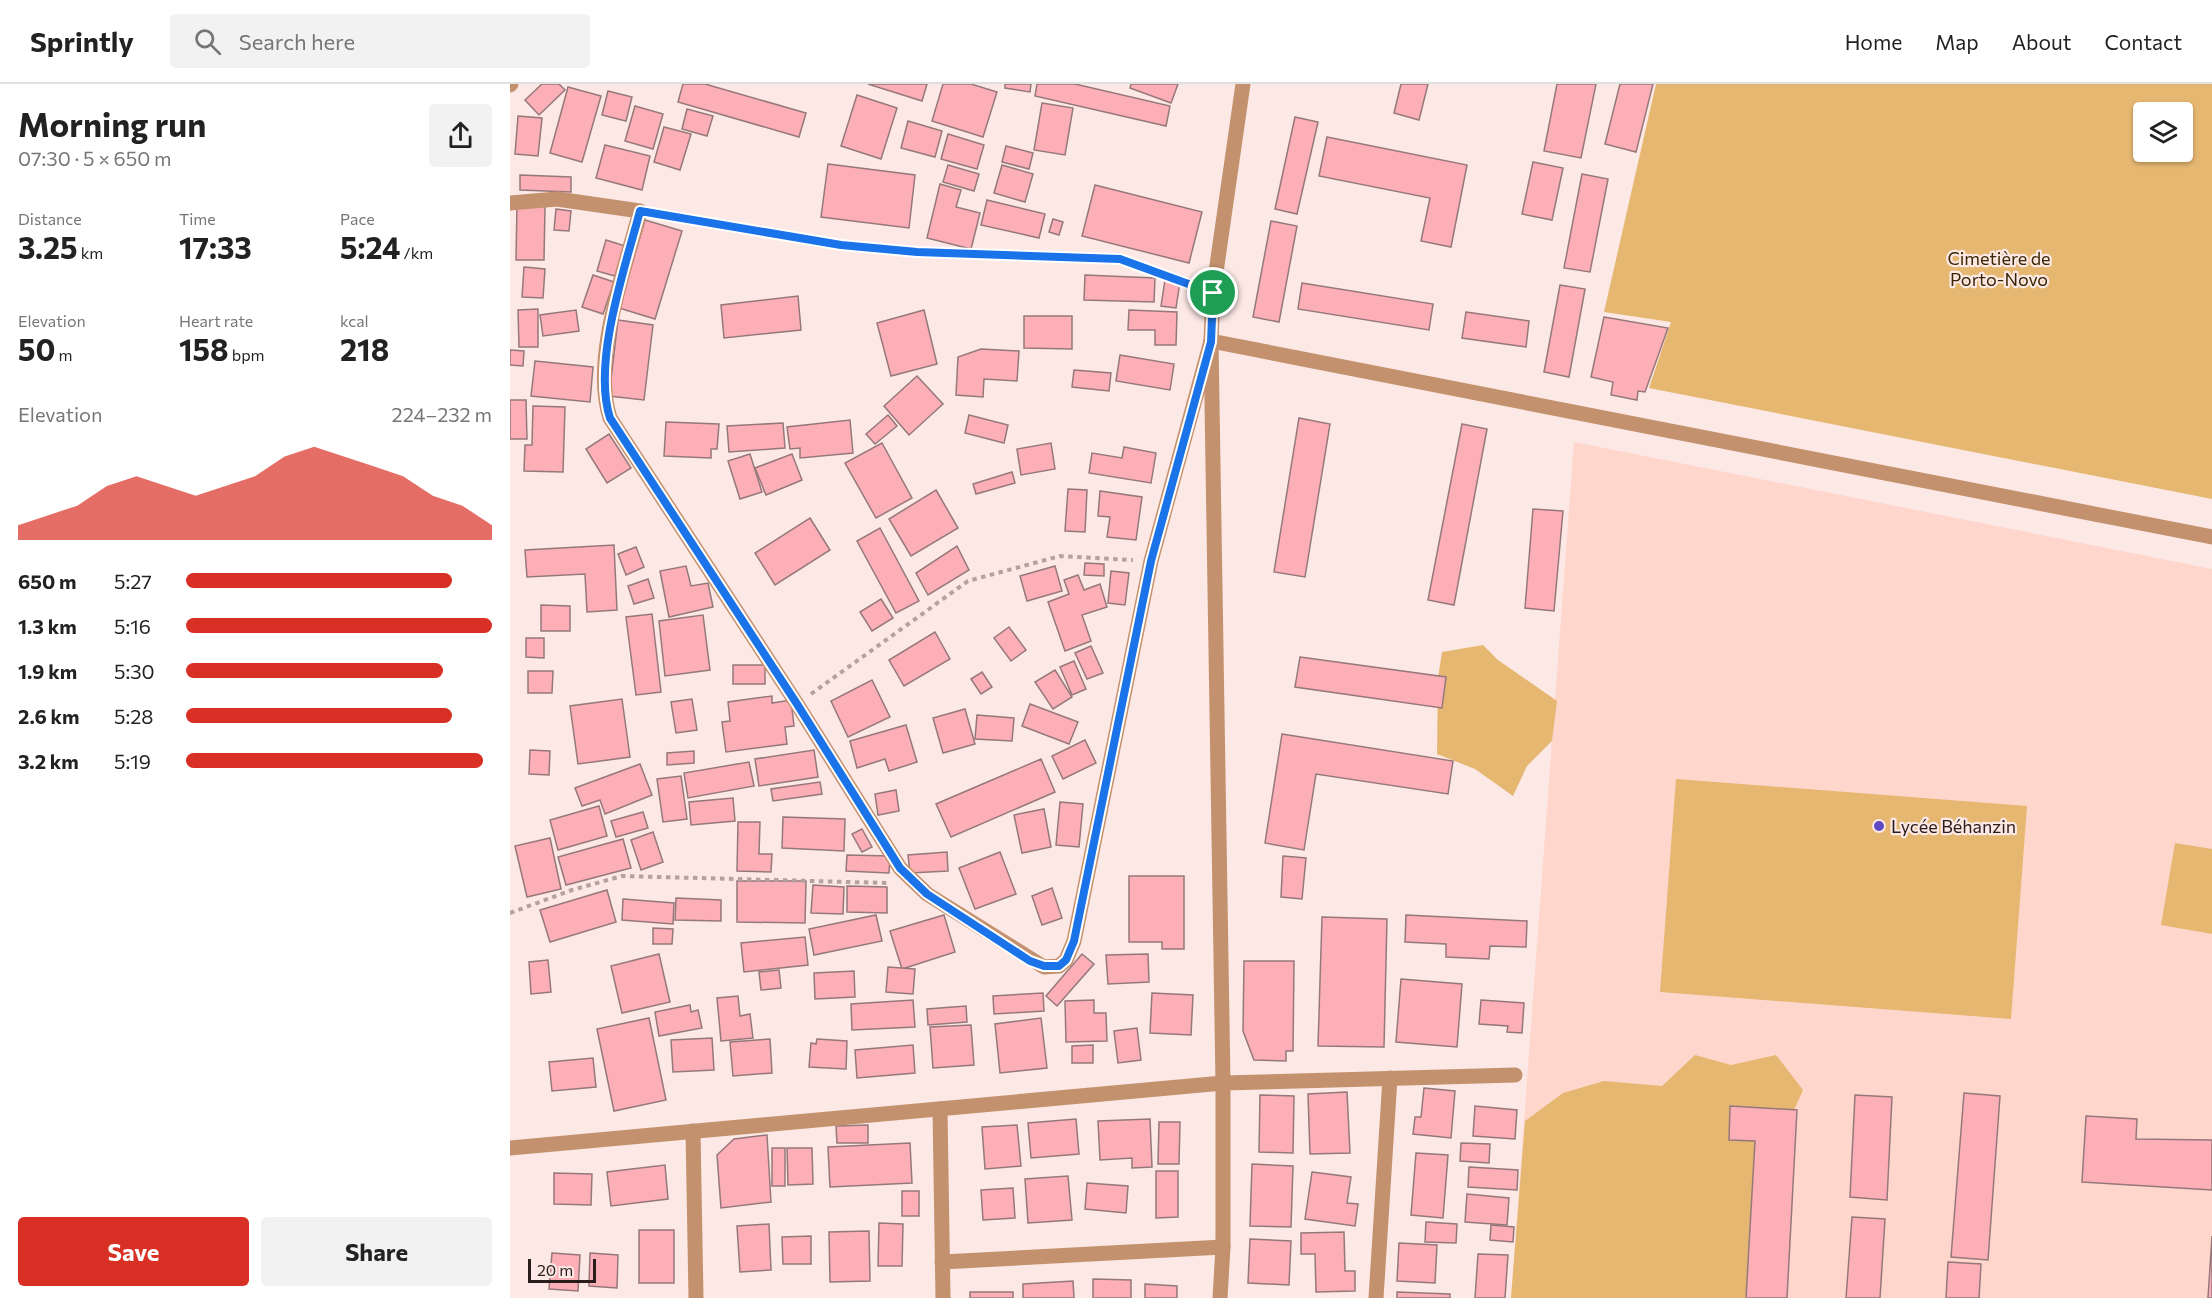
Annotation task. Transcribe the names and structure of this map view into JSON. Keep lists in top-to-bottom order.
{
  "parks": ["Cimetière de Porto-Novo"],
  "places": ["Lycée Béhanzin"],
  "scale_bar": "20 m",
  "page": {
    "header": "Sprintly",
    "search": "Search here",
    "nav": [
      "Home",
      "Map",
      "About",
      "Contact"
    ],
    "heading": ["Morning run", "07:30 · 5 × 650 m"],
    "stats": [
      ["Distance", "3.25 km"],
      ["Time", "17:33"],
      ["Pace", "5:24 /km"],
      ["Elevation", "50 m"],
      ["Heart rate", "158 bpm"],
      ["kcal", "218"]
    ],
    "chart": ["Elevation", "224–232 m"],
    "list": [
      {
        "name": "650 m",
        "note": "5:27"
      },
      {
        "name": "1.3 km",
        "note": "5:16"
      },
      {
        "name": "1.9 km",
        "note": "5:30"
      },
      {
        "name": "2.6 km",
        "note": "5:28"
      },
      {
        "name": "3.2 km",
        "note": "5:19"
      }
    ],
    "buttons": ["Save", "Share"],
    "scale": "20 m"
  }
}
